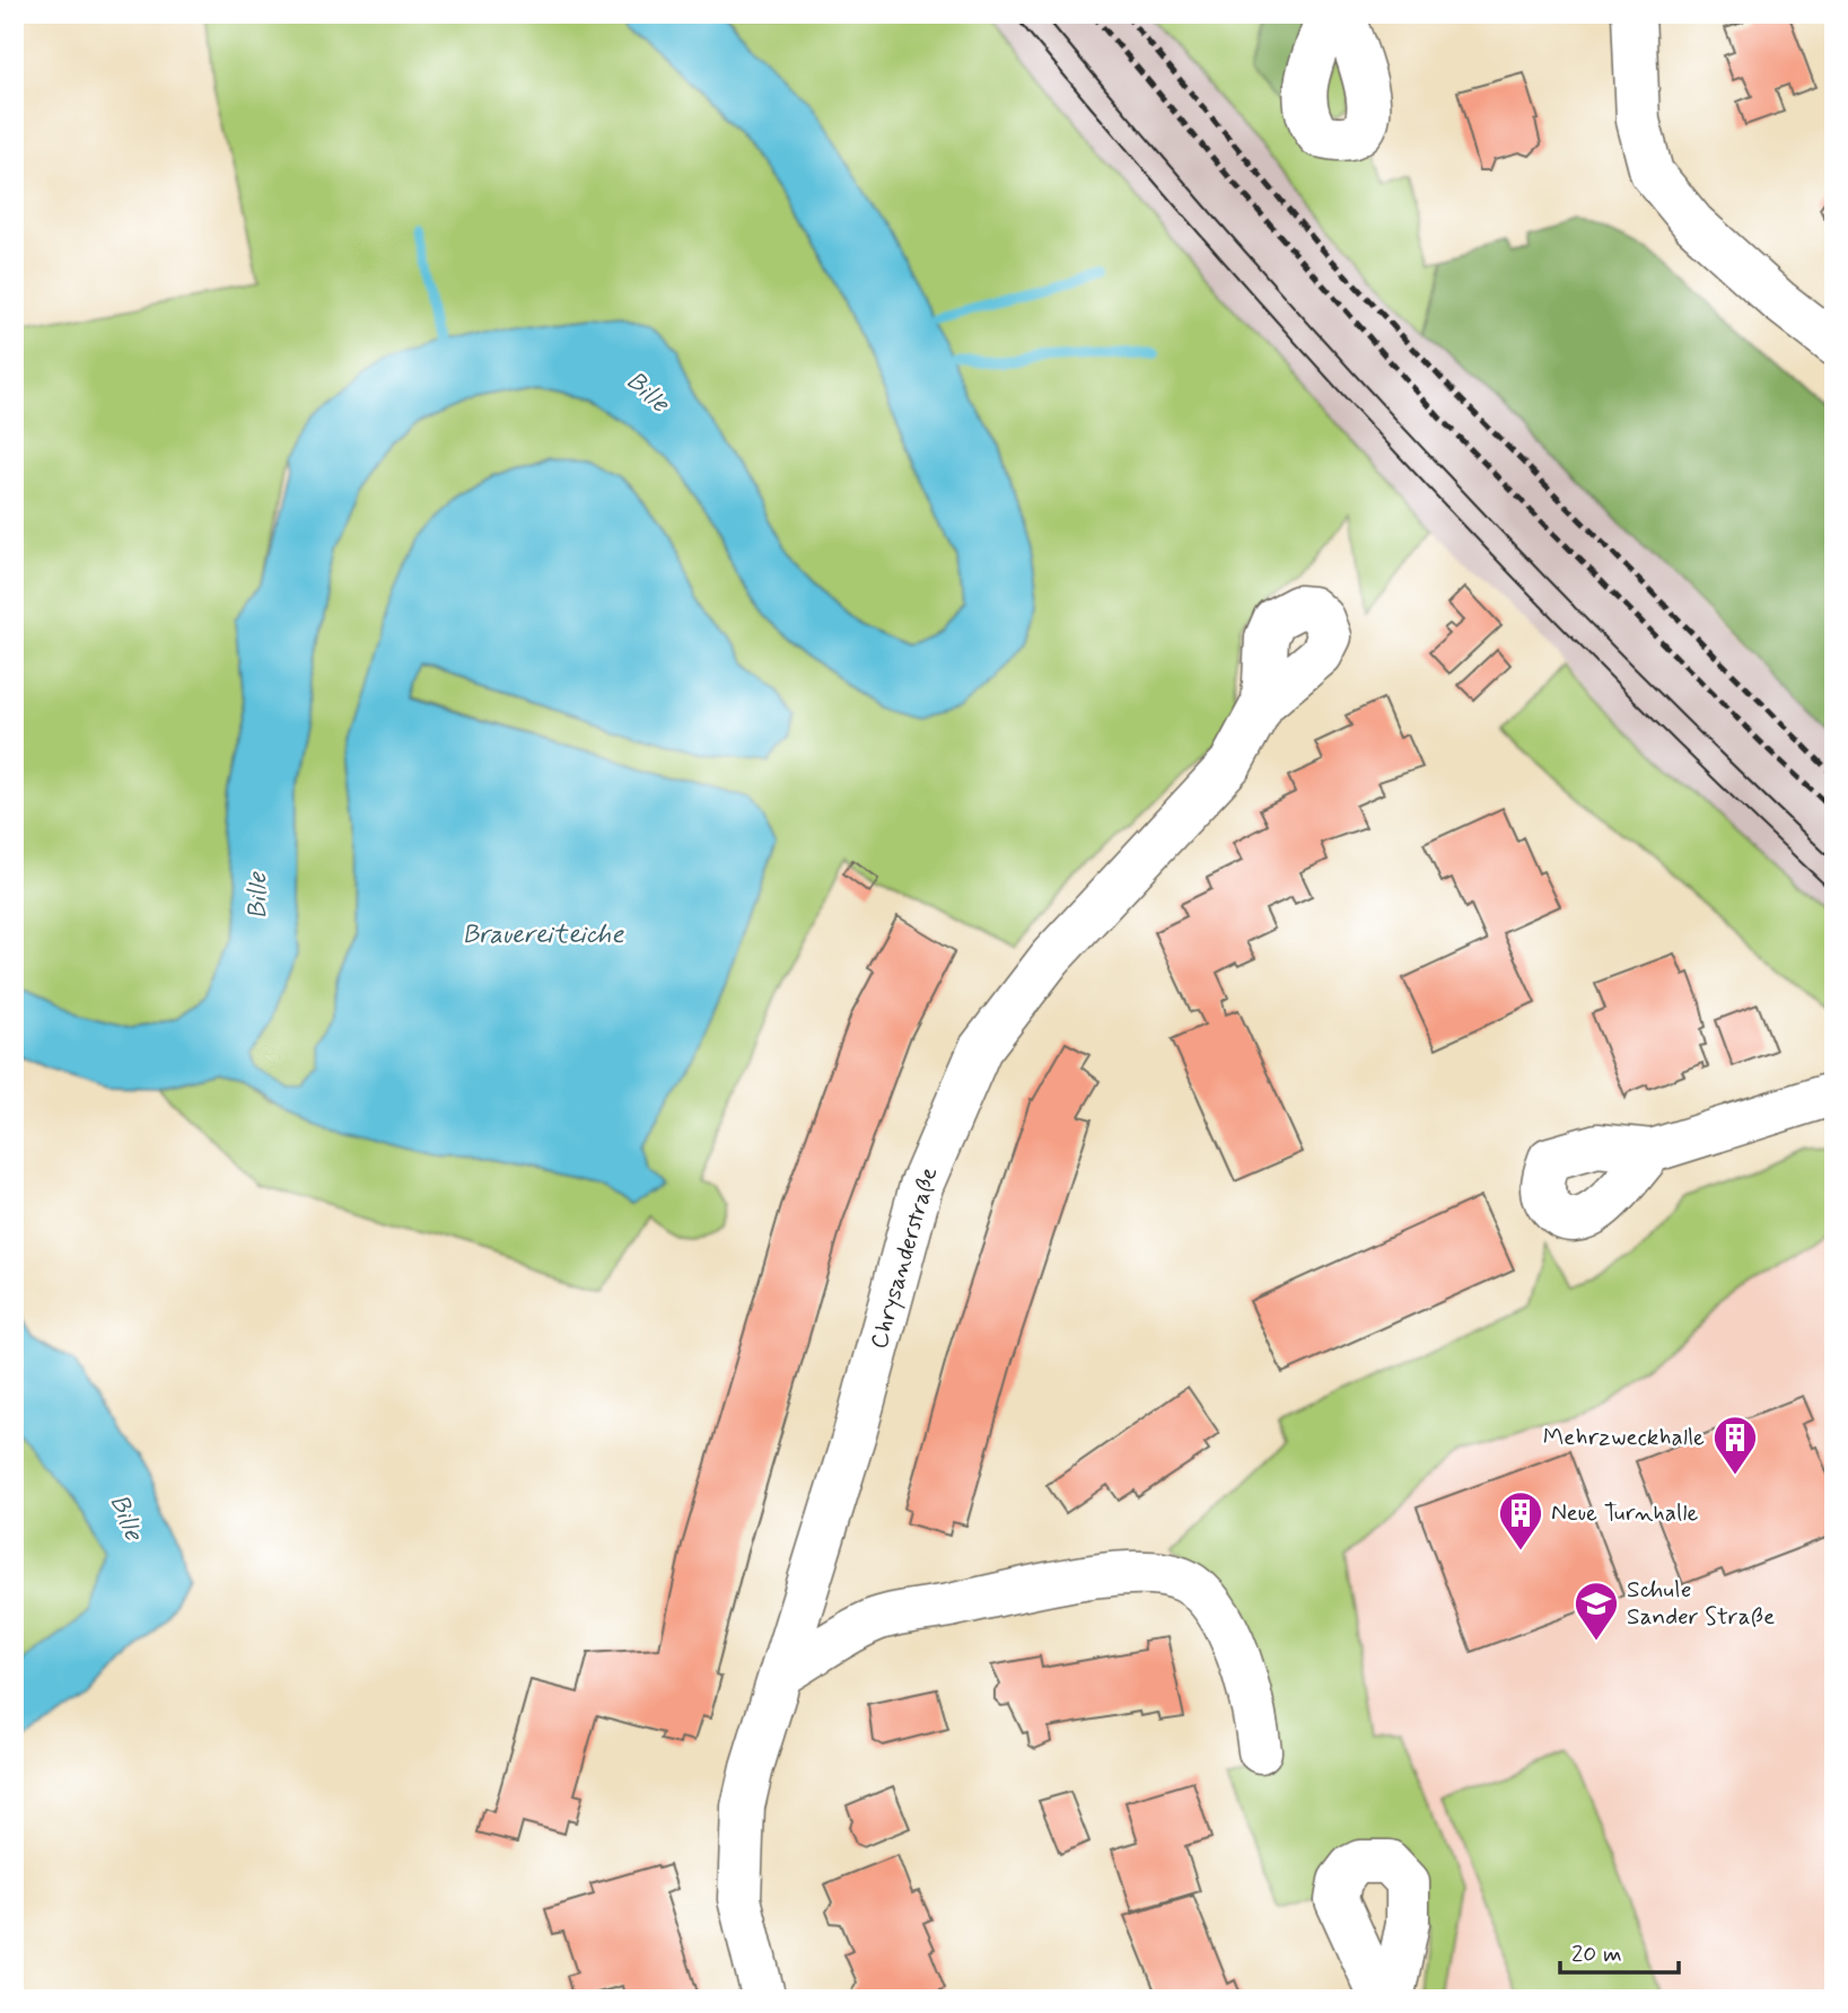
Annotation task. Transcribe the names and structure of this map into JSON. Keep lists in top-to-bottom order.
{
  "streets": {
    "street": ["Chrysanderstraße"]
  },
  "water": ["Bille", "Brauereiteiche"],
  "places": {
    "building": ["Mehrzweckhalle", "Neue Turnhalle"],
    "school or university": ["Schule Sander Straße"]
  },
  "scale_bar": "20 m"
}
